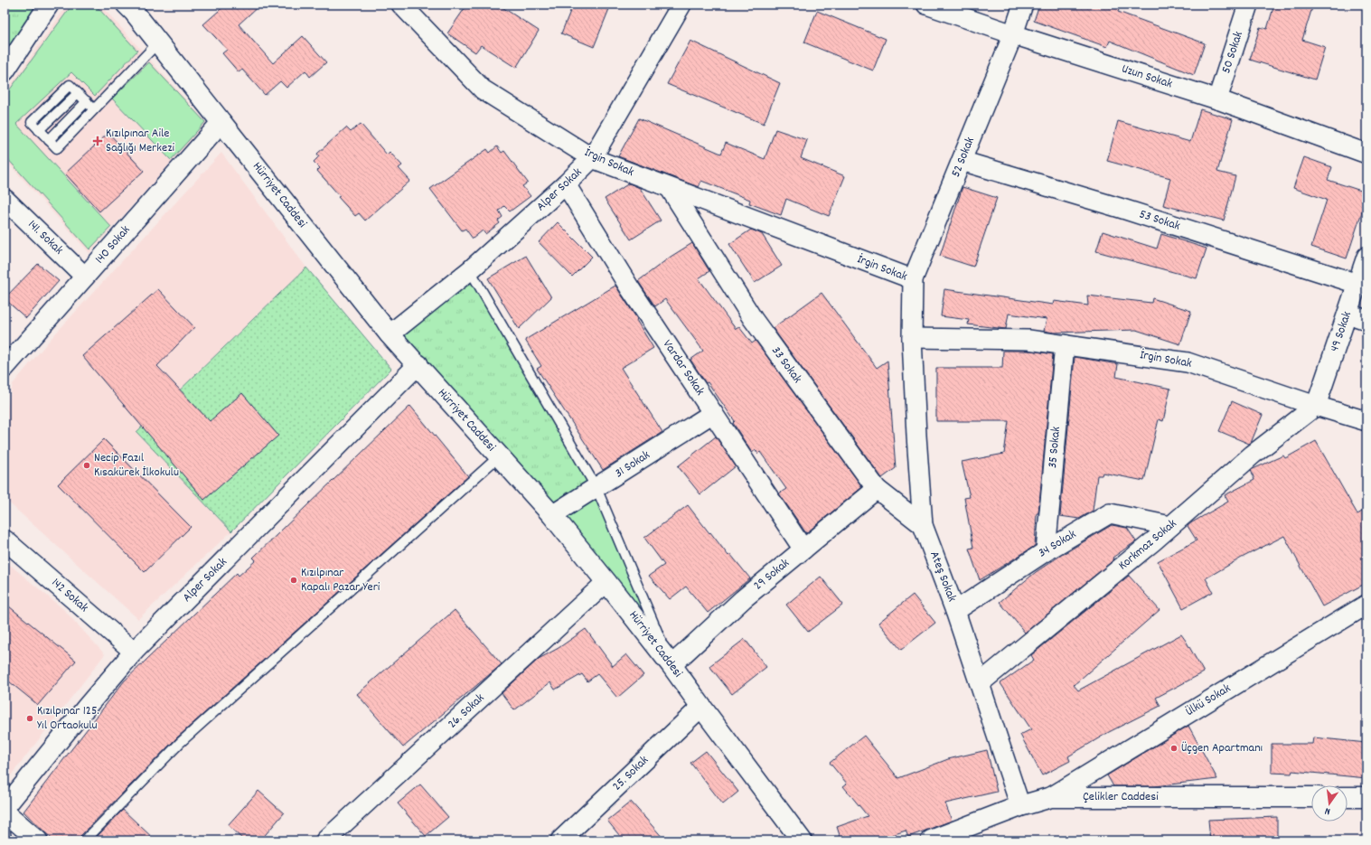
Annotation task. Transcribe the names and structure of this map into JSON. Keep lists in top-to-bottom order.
{
  "streets": {
    "street": [
      "50 Sokak",
      "Uzun Sokak",
      "52 Sokak",
      "İrgin Sokak",
      "Alper Sokak",
      "Hürriyet Caddesi",
      "53 Sokak",
      "141. Sokak",
      "140 Sokak",
      "49 Sokak",
      "33 Sokak",
      "Vardar Sokak",
      "35 Sokak",
      "31 Sokak",
      "34 Sokak",
      "Korkmaz Sokak",
      "29 Sokak",
      "Ateş Sokak",
      "142 Sokak",
      "Ülkü Sokak",
      "26. Sokak",
      "25. Sokak",
      "Çelikler Caddesi"
    ]
  },
  "crossings": [
    ["50 Sokak", "Uzun Sokak"],
    ["Uzun Sokak", "52 Sokak"],
    ["52 Sokak", "İrgin Sokak"],
    ["52 Sokak", "53 Sokak"],
    ["İrgin Sokak", "Alper Sokak"],
    ["İrgin Sokak", "49 Sokak"],
    ["İrgin Sokak", "33 Sokak"],
    ["İrgin Sokak", "35 Sokak"],
    ["İrgin Sokak", "Korkmaz Sokak"],
    ["İrgin Sokak", "Ateş Sokak"],
    ["Alper Sokak", "Hürriyet Caddesi"],
    ["Alper Sokak", "Vardar Sokak"],
    ["Alper Sokak", "142 Sokak"],
    ["Hürriyet Caddesi", "140 Sokak"],
    ["Hürriyet Caddesi", "31 Sokak"],
    ["Hürriyet Caddesi", "29 Sokak"],
    ["Hürriyet Caddesi", "26. Sokak"],
    ["Hürriyet Caddesi", "25. Sokak"],
    ["53 Sokak", "49 Sokak"],
    ["141. Sokak", "140 Sokak"],
    ["49 Sokak", "Korkmaz Sokak"],
    ["33 Sokak", "29 Sokak"],
    ["33 Sokak", "Ateş Sokak"],
    ["Vardar Sokak", "31 Sokak"],
    ["Vardar Sokak", "29 Sokak"],
    ["35 Sokak", "34 Sokak"],
    ["34 Sokak", "Korkmaz Sokak"],
    ["34 Sokak", "Ateş Sokak"],
    ["Korkmaz Sokak", "Ateş Sokak"],
    ["Ateş Sokak", "Çelikler Caddesi"],
    ["Ülkü Sokak", "Çelikler Caddesi"]
  ],
  "places": {
    "health": ["Kızılpınar Aile Sağlığı Merkezi"],
    "other": [
      "Necip Fazıl Kısakürek İlkokulu",
      "Kızılpınar Kapalı Pazar Yeri",
      "Kızılpınar 125. Yıl Ortaokulu",
      "Üçgen Apartmanı"
    ]
  },
  "north": "bottom"
}
